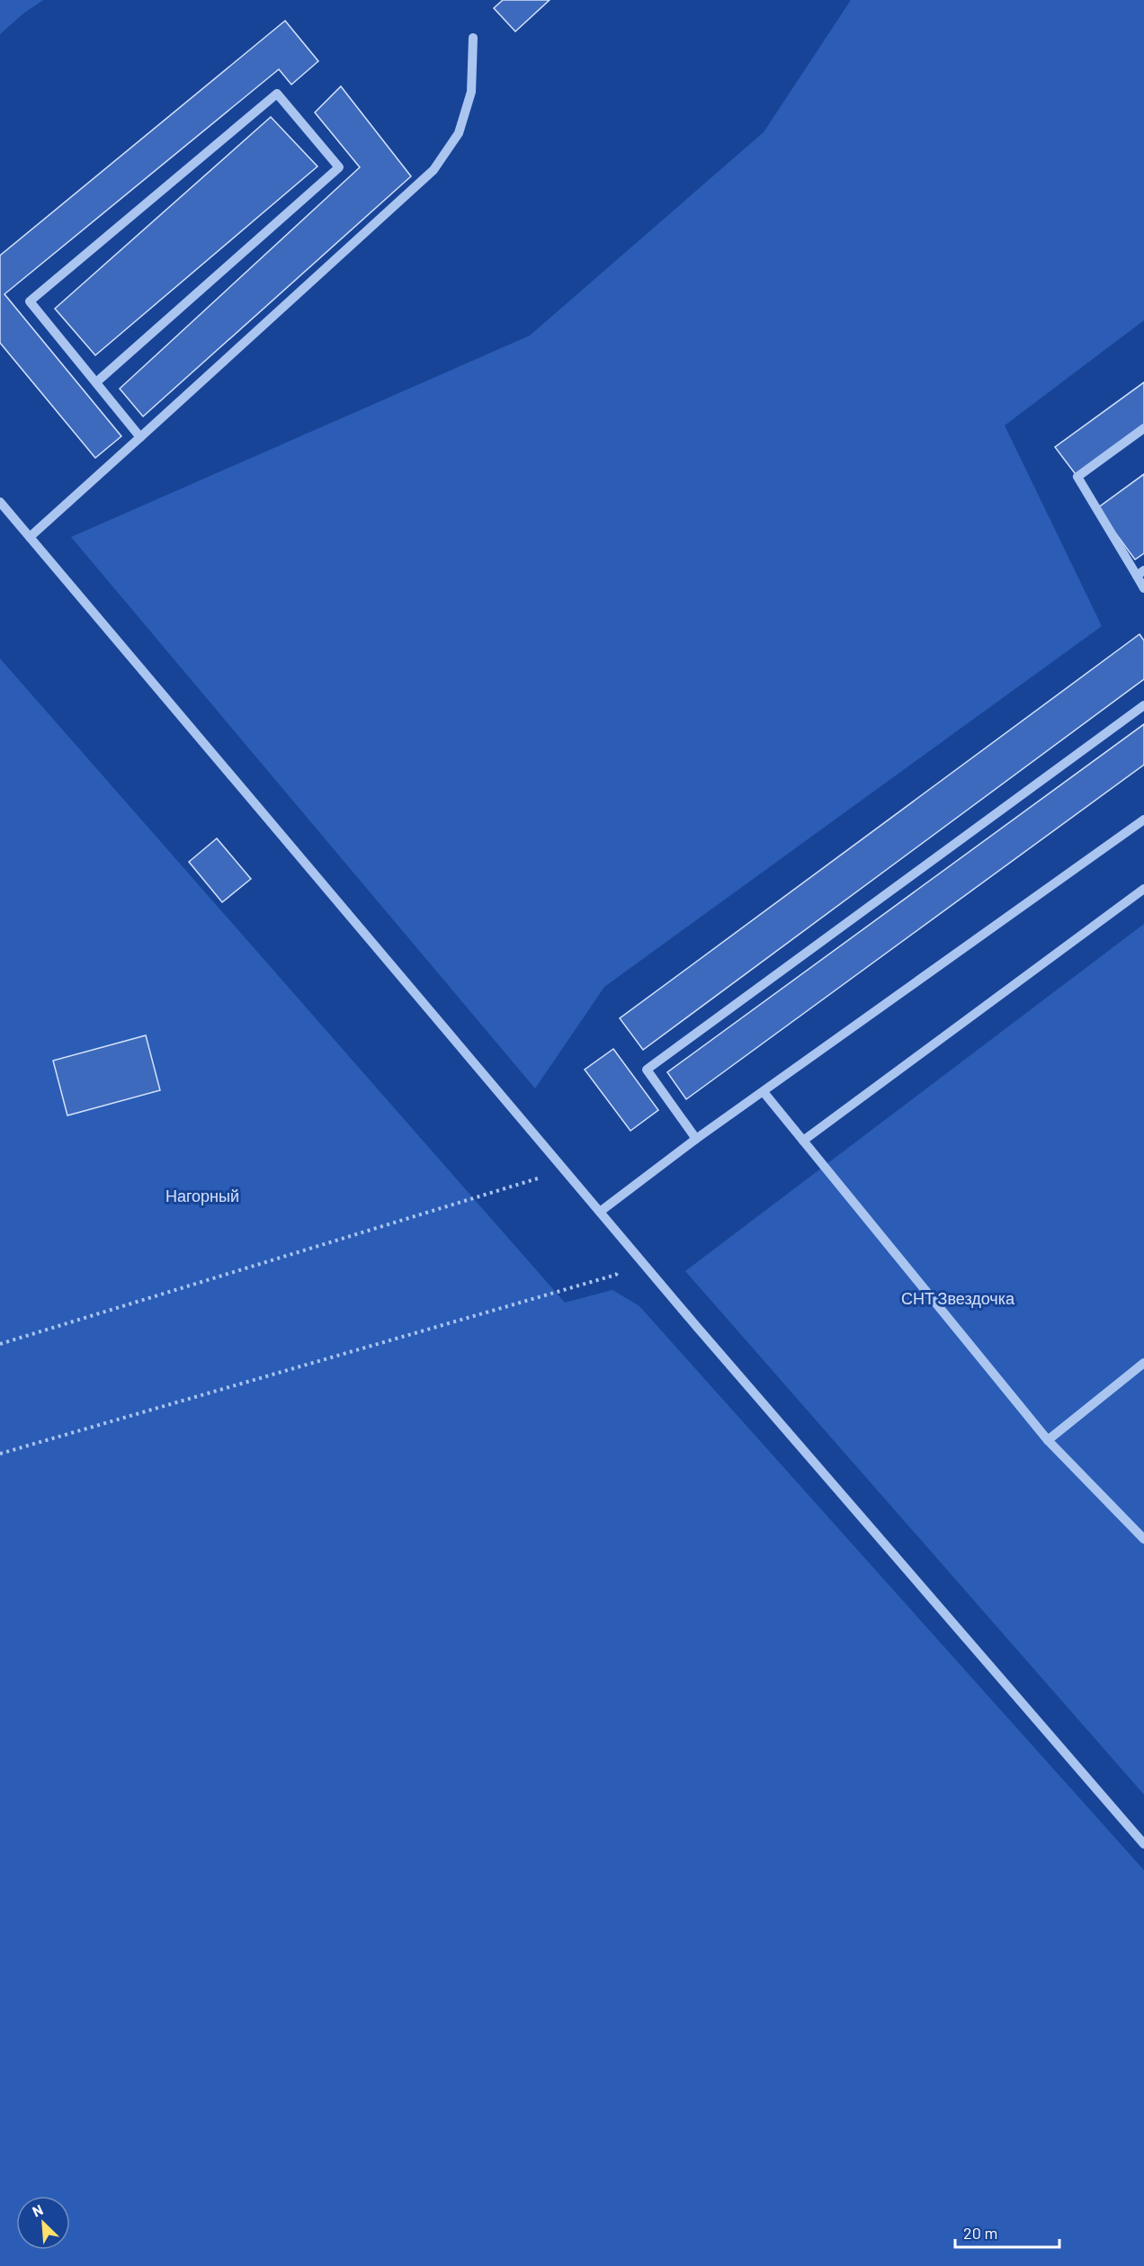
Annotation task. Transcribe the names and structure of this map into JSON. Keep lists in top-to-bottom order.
{
  "parks": ["Нагорный", "СНТ Звездочка"],
  "scale_bar": "20 m",
  "north": "top left"
}
